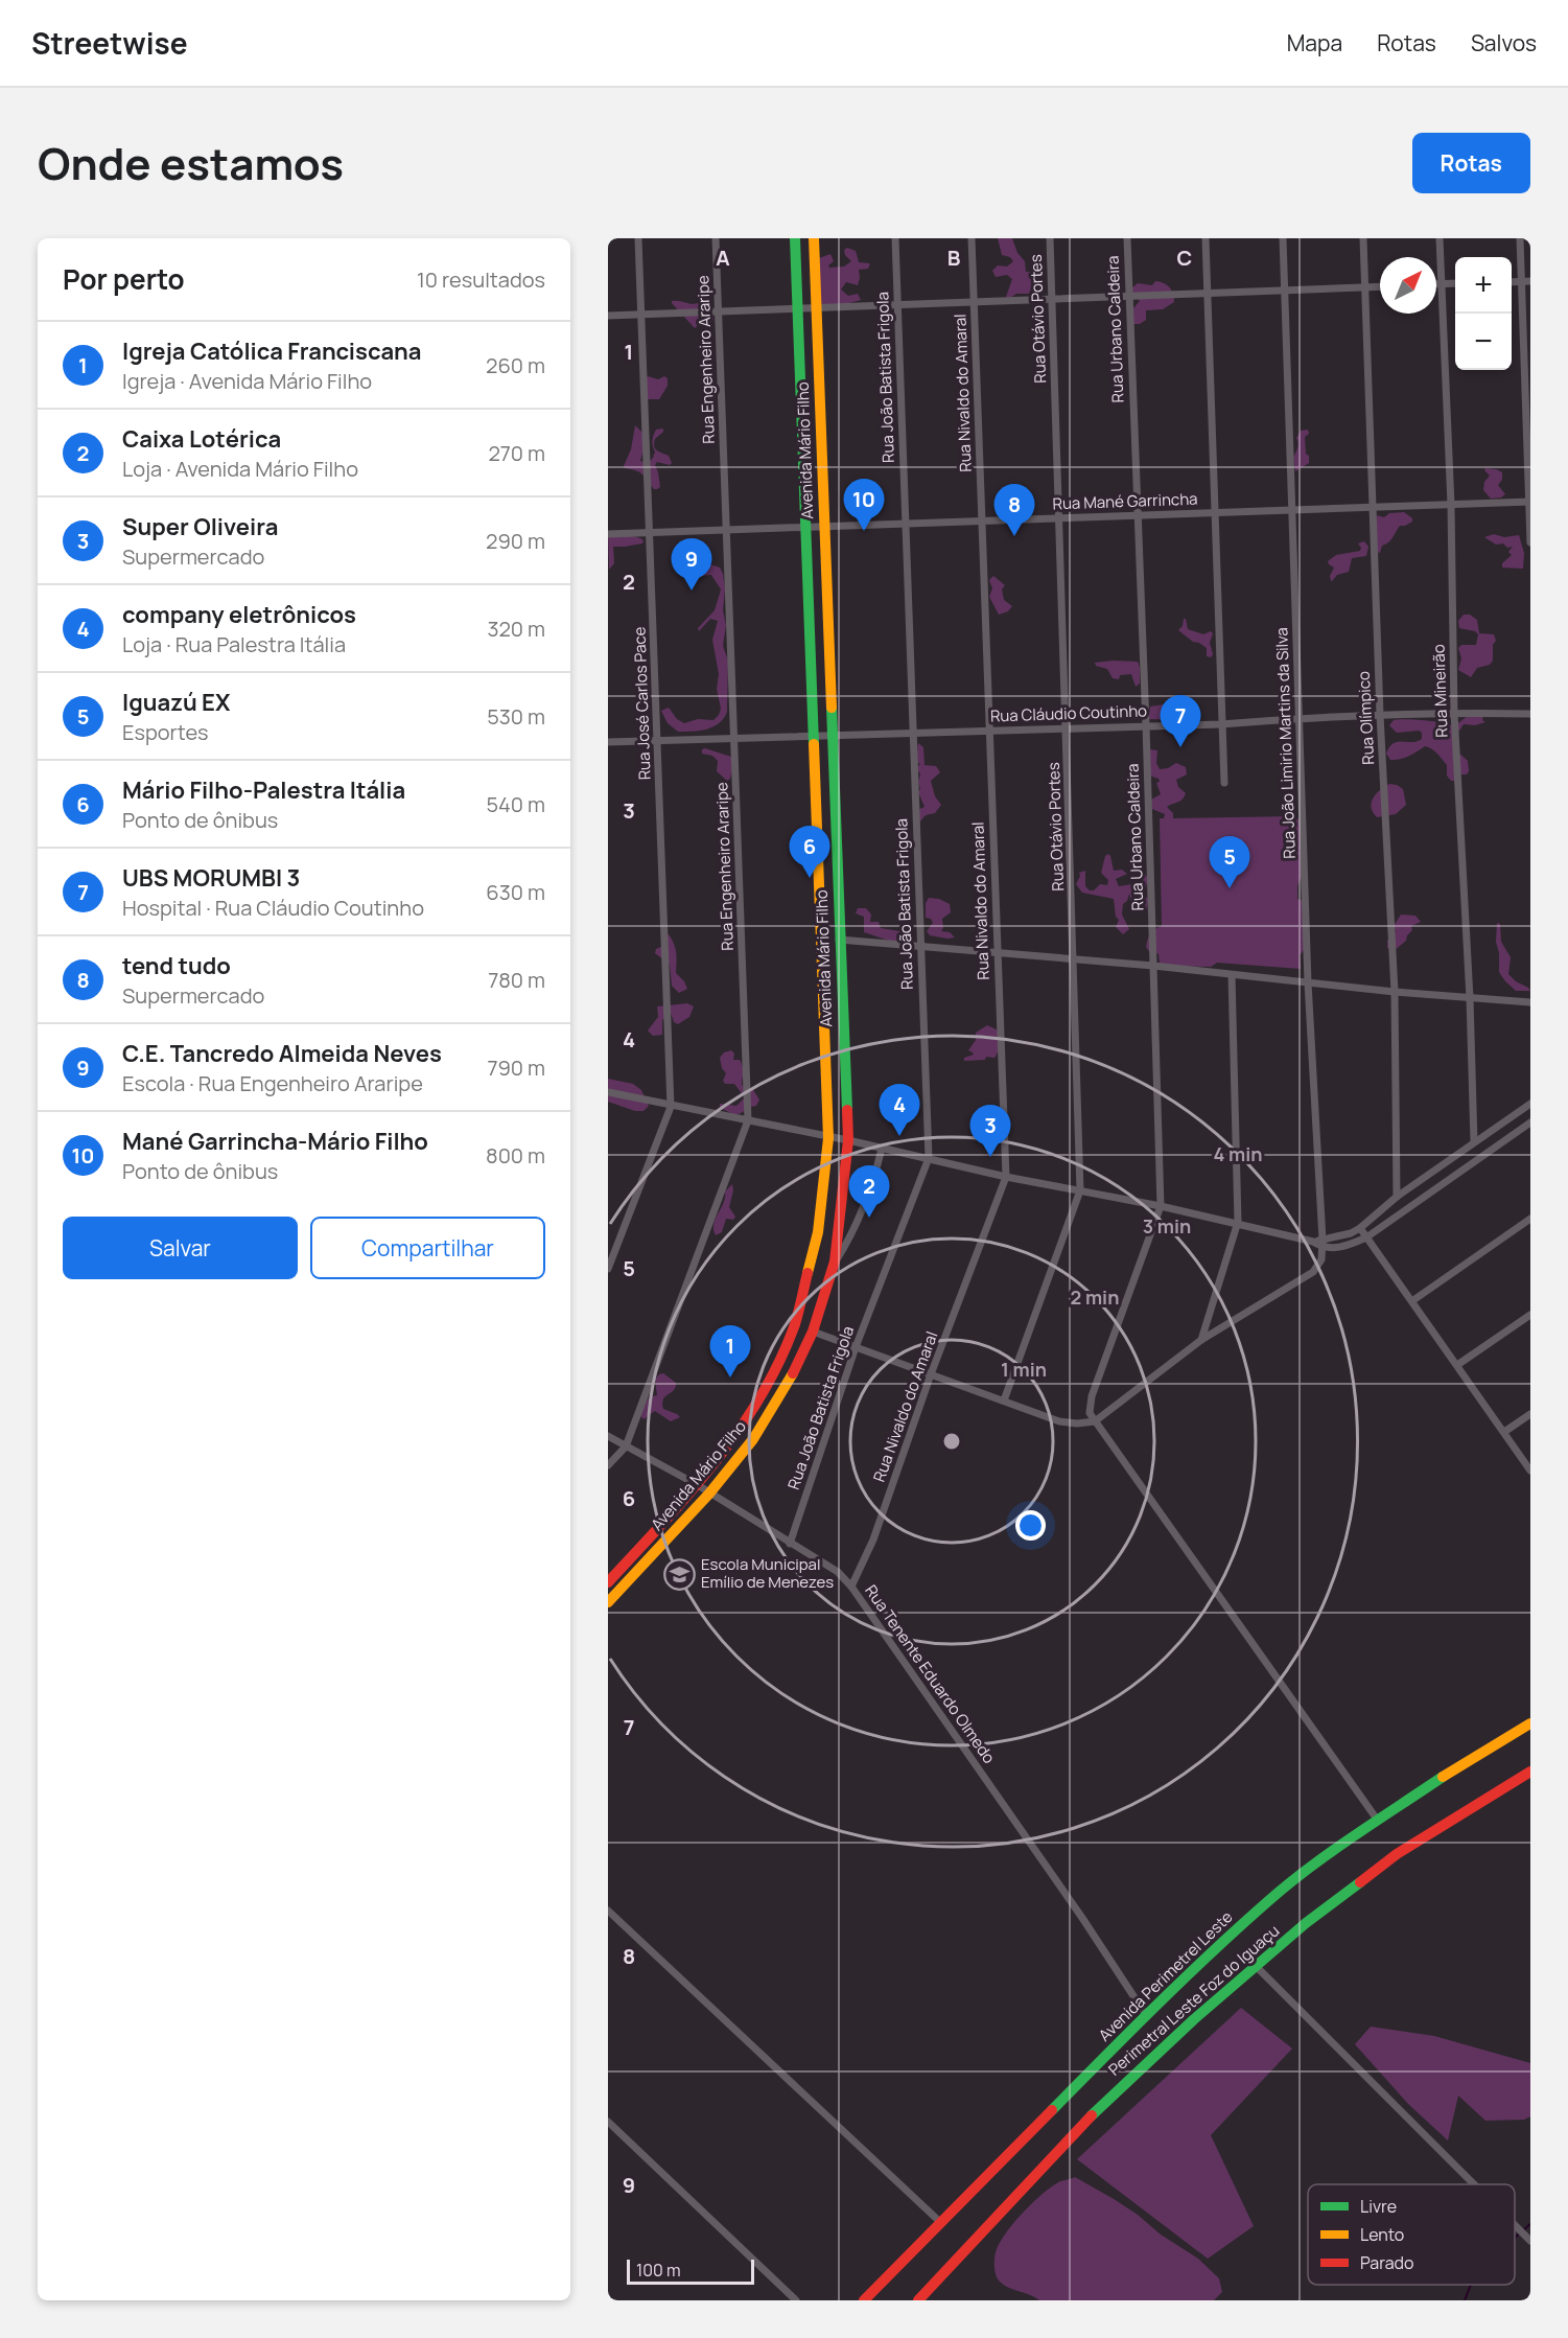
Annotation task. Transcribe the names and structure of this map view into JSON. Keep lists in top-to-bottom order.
{
  "streets": {
    "main road": ["Avenida Mário Filho", "Avenida Perimetrel Leste", "Perimetral Leste Foz do Iguaçu"],
    "street": [
      "Rua Otávio Portes",
      "Rua Urbano Caldeira",
      "Rua Engenheiro Araripe",
      "Rua João Batista Frigola",
      "Rua Nivaldo do Amaral",
      "Rua Mané Garrincha",
      "Rua Mineirão",
      "Rua José Carlos Pace",
      "Rua Cláudio Coutinho",
      "Rua Olímpico",
      "Rua João Limirio Martins da Silva",
      "Rua Tenente Eduardo Olmedo"
    ]
  },
  "crossings": [
    ["Rua Otávio Portes", "Rua Mané Garrincha"],
    ["Rua Otávio Portes", "Rua Cláudio Coutinho"],
    ["Rua Urbano Caldeira", "Rua Mané Garrincha"],
    ["Rua Urbano Caldeira", "Rua Cláudio Coutinho"],
    ["Rua Engenheiro Araripe", "Rua Mané Garrincha"],
    ["Rua Engenheiro Araripe", "Rua Cláudio Coutinho"],
    ["Rua Engenheiro Araripe", "Rua Tenente Eduardo Olmedo"],
    ["Rua João Batista Frigola", "Rua Mané Garrincha"],
    ["Rua João Batista Frigola", "Rua Cláudio Coutinho"],
    ["Rua João Batista Frigola", "Rua Tenente Eduardo Olmedo"],
    ["Rua Nivaldo do Amaral", "Rua Mané Garrincha"],
    ["Rua Nivaldo do Amaral", "Rua Cláudio Coutinho"],
    ["Rua Nivaldo do Amaral", "Rua Tenente Eduardo Olmedo"],
    ["Avenida Mário Filho", "Rua Mané Garrincha"],
    ["Avenida Mário Filho", "Rua Cláudio Coutinho"],
    ["Avenida Mário Filho", "Rua Tenente Eduardo Olmedo"],
    ["Rua Mané Garrincha", "Rua Mineirão"],
    ["Rua Mané Garrincha", "Rua José Carlos Pace"],
    ["Rua Mané Garrincha", "Rua Olímpico"],
    ["Rua Mané Garrincha", "Rua João Limirio Martins da Silva"],
    ["Rua Mineirão", "Rua Cláudio Coutinho"],
    ["Rua José Carlos Pace", "Rua Cláudio Coutinho"],
    ["Rua Cláudio Coutinho", "Rua Olímpico"],
    ["Rua Cláudio Coutinho", "Rua João Limirio Martins da Silva"],
    ["Rua Tenente Eduardo Olmedo", "Avenida Perimetrel Leste"]
  ],
  "places": {
    "school or university": ["Escola Municipal Emílio de Menezes"]
  },
  "legend": ["Livre", "Lento", "Parado"],
  "scale_bar": "100 m",
  "north": "top right",
  "page": {
    "header": "Streetwise",
    "nav": ["Mapa", "Rotas", "Salvos"],
    "title": "Onde estamos",
    "buttons": [
      "Rotas",
      ["Salvar", "Compartilhar"]
    ],
    "heading": ["Por perto", "10 resultados"],
    "map_buttons": ["+", "−"],
    "list": [
      {
        "mark": "1",
        "name": "Igreja Católica Franciscana",
        "note": "Igreja · Avenida Mário Filho",
        "value": "260 m"
      },
      {
        "mark": "2",
        "name": "Caixa Lotérica",
        "note": "Loja · Avenida Mário Filho",
        "value": "270 m"
      },
      {
        "mark": "3",
        "name": "Super Oliveira",
        "note": "Supermercado",
        "value": "290 m"
      },
      {
        "mark": "4",
        "name": "company eletrônicos",
        "note": "Loja · Rua Palestra Itália",
        "value": "320 m"
      },
      {
        "mark": "5",
        "name": "Iguazú EX",
        "note": "Esportes",
        "value": "530 m"
      },
      {
        "mark": "6",
        "name": "Mário Filho-Palestra Itália",
        "note": "Ponto de ônibus",
        "value": "540 m"
      },
      {
        "mark": "7",
        "name": "UBS MORUMBI 3",
        "note": "Hospital · Rua Cláudio Coutinho",
        "value": "630 m"
      },
      {
        "mark": "8",
        "name": "tend tudo",
        "note": "Supermercado",
        "value": "780 m"
      },
      {
        "mark": "9",
        "name": "C.E. Tancredo Almeida Neves",
        "note": "Escola · Rua Engenheiro Araripe",
        "value": "790 m"
      },
      {
        "mark": "10",
        "name": "Mané Garrincha-Mário Filho",
        "note": "Ponto de ônibus",
        "value": "800 m"
      }
    ],
    "pins": [
      "10",
      "8",
      "9",
      "7",
      "6",
      "5",
      "4",
      "3",
      "2",
      "1"
    ],
    "scale": "100 m"
  },
  "grid": {
    "columns": ["A", "B", "C"],
    "rows": [
      "1",
      "2",
      "3",
      "4",
      "5",
      "6",
      "7",
      "8",
      "9"
    ]
  },
  "rings": [
    "4 min",
    "3 min",
    "2 min",
    "1 min"
  ]
}
